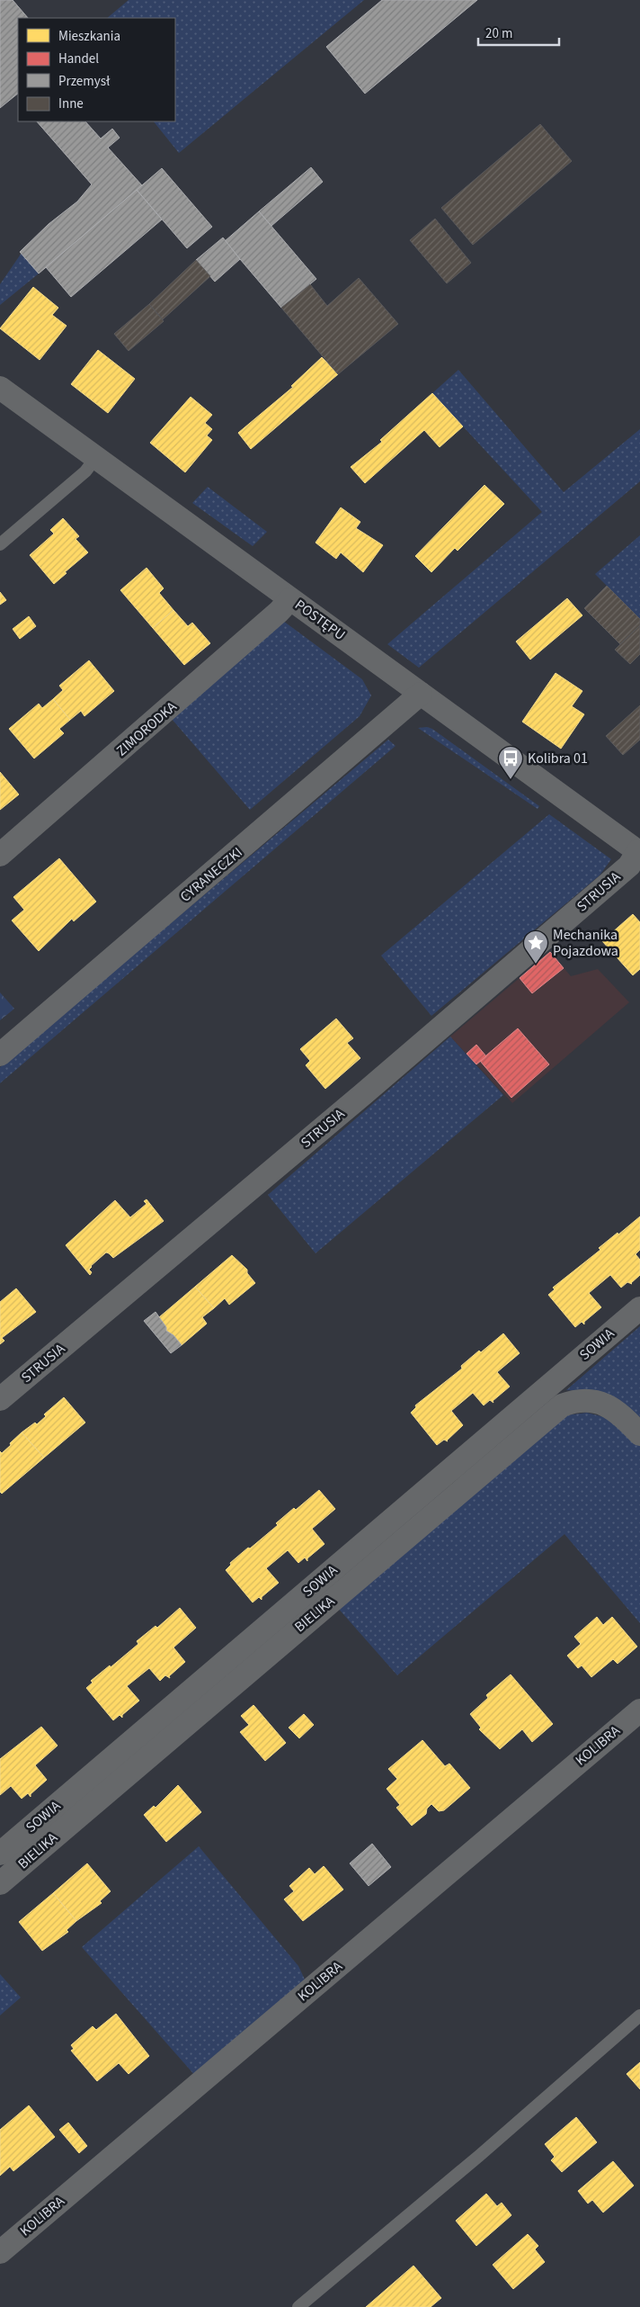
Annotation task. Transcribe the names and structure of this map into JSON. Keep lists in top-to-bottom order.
{
  "streets": {
    "street": [
      "POSTĘPU",
      "ZIMORODKA",
      "CYRANECZKI",
      "STRUSIA",
      "SOWIA",
      "BIELIKA",
      "KOLIBRA"
    ]
  },
  "crossings": [
    ["POSTĘPU", "ZIMORODKA"],
    ["POSTĘPU", "CYRANECZKI"],
    ["POSTĘPU", "STRUSIA"]
  ],
  "places": {
    "bus stop": ["Kolibra 01"],
    "place": ["Mechanika Pojazdowa"]
  },
  "legend": [
    "Mieszkania",
    "Handel",
    "Przemysł",
    "Inne"
  ],
  "scale_bar": "20 m"
}
